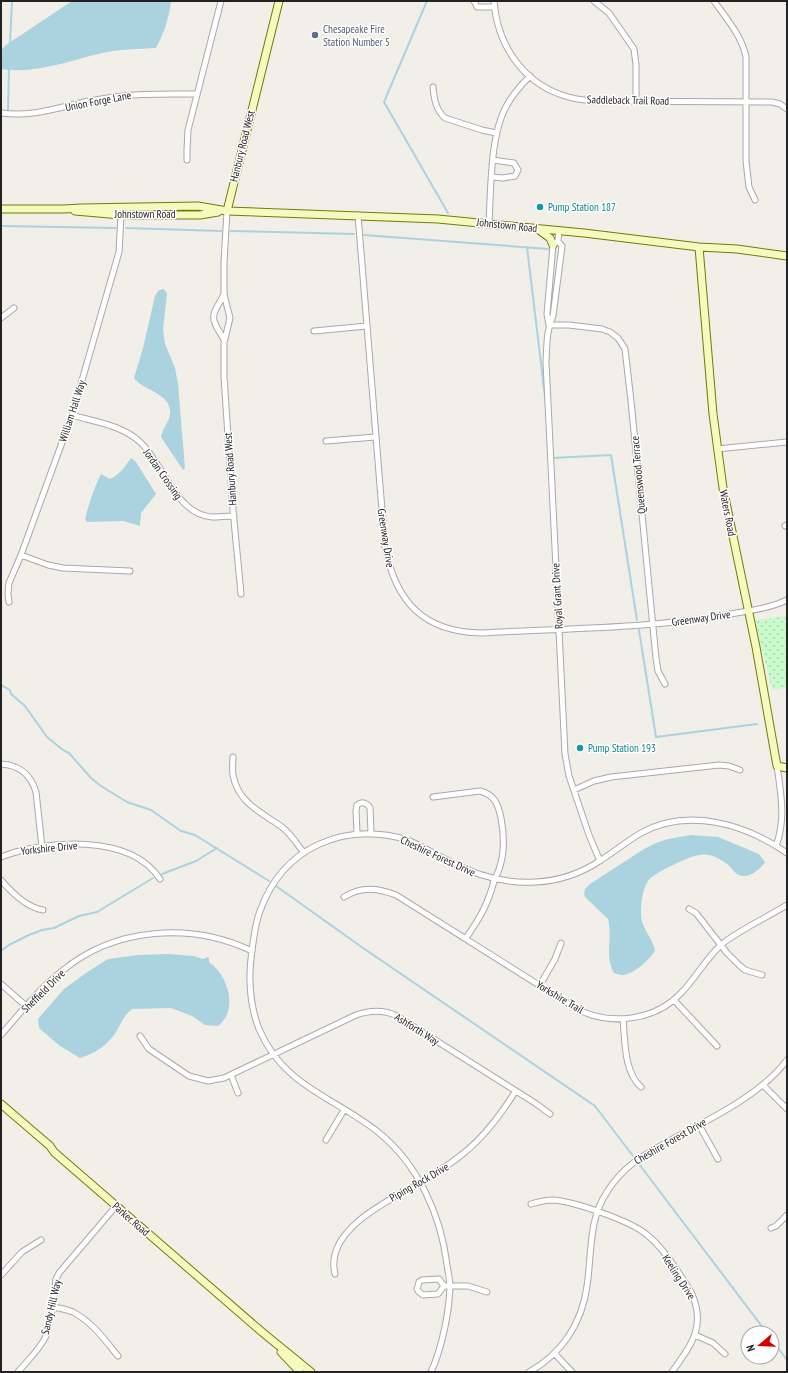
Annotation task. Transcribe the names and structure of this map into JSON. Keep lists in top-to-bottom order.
{
  "streets": {
    "main road": [
      "Hanbury Road West",
      "Johnstown Road",
      "Waters Road",
      "Parker Road"
    ],
    "street": [
      "Saddleback Trail Road",
      "Union Forge Lane",
      "William Hall Way",
      "Jordan Crossing",
      "Queenswood Terrace",
      "Greenway Drive",
      "Royal Grant Drive",
      "Yorkshire Drive",
      "Cheshire Forest Drive",
      "Sheffield Drive",
      "Yorkshire Trail",
      "Ashforth Way",
      "Piping Rock Drive",
      "Keeling Drive",
      "Sandy Hill Way"
    ]
  },
  "crossings": [
    ["Hanbury Road West", "Johnstown Road"],
    ["Hanbury Road West", "Jordan Crossing"],
    ["Johnstown Road", "William Hall Way"],
    ["Johnstown Road", "Waters Road"],
    ["Johnstown Road", "Greenway Drive"],
    ["Johnstown Road", "Royal Grant Drive"],
    ["William Hall Way", "Jordan Crossing"],
    ["Queenswood Terrace", "Greenway Drive"],
    ["Queenswood Terrace", "Royal Grant Drive"],
    ["Waters Road", "Greenway Drive"],
    ["Greenway Drive", "Royal Grant Drive"],
    ["Royal Grant Drive", "Cheshire Forest Drive"],
    ["Cheshire Forest Drive", "Sheffield Drive"],
    ["Cheshire Forest Drive", "Ashforth Way"],
    ["Cheshire Forest Drive", "Piping Rock Drive"],
    ["Cheshire Forest Drive", "Keeling Drive"],
    ["Ashforth Way", "Piping Rock Drive"],
    ["Parker Road", "Sandy Hill Way"]
  ],
  "places": ["Chesapeake Fire Station Number 5", "Pump Station 187", "Pump Station 193"],
  "north": "left"
}
